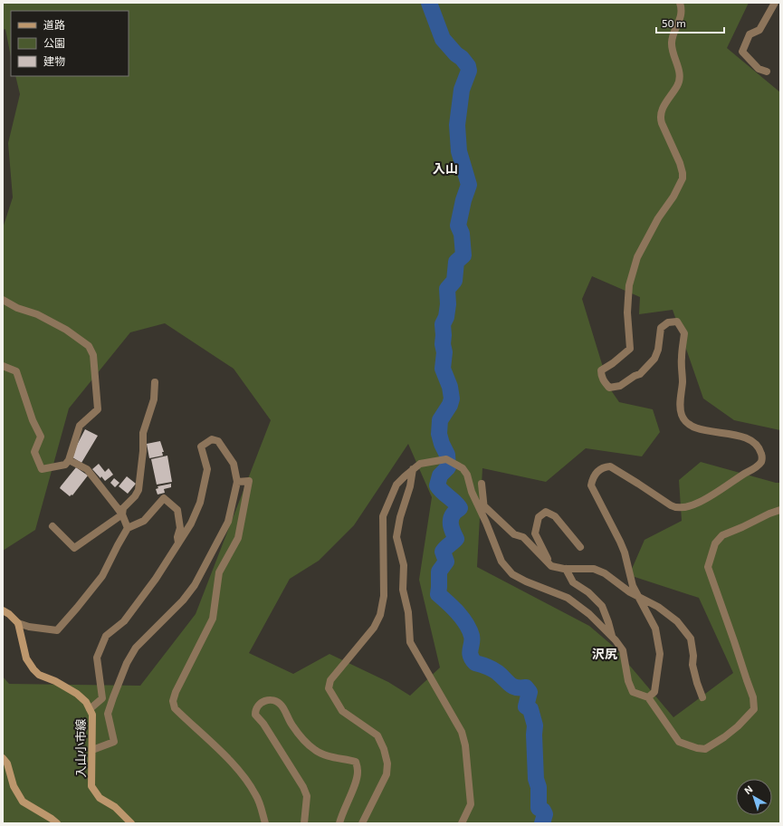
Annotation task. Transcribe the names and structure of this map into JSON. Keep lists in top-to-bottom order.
{
  "streets": {
    "main road": ["入山小市線"]
  },
  "districts": ["入山", "沢尻"],
  "legend": ["道路", "公園", "建物"],
  "scale_bar": "50 m",
  "north": "top left"
}
